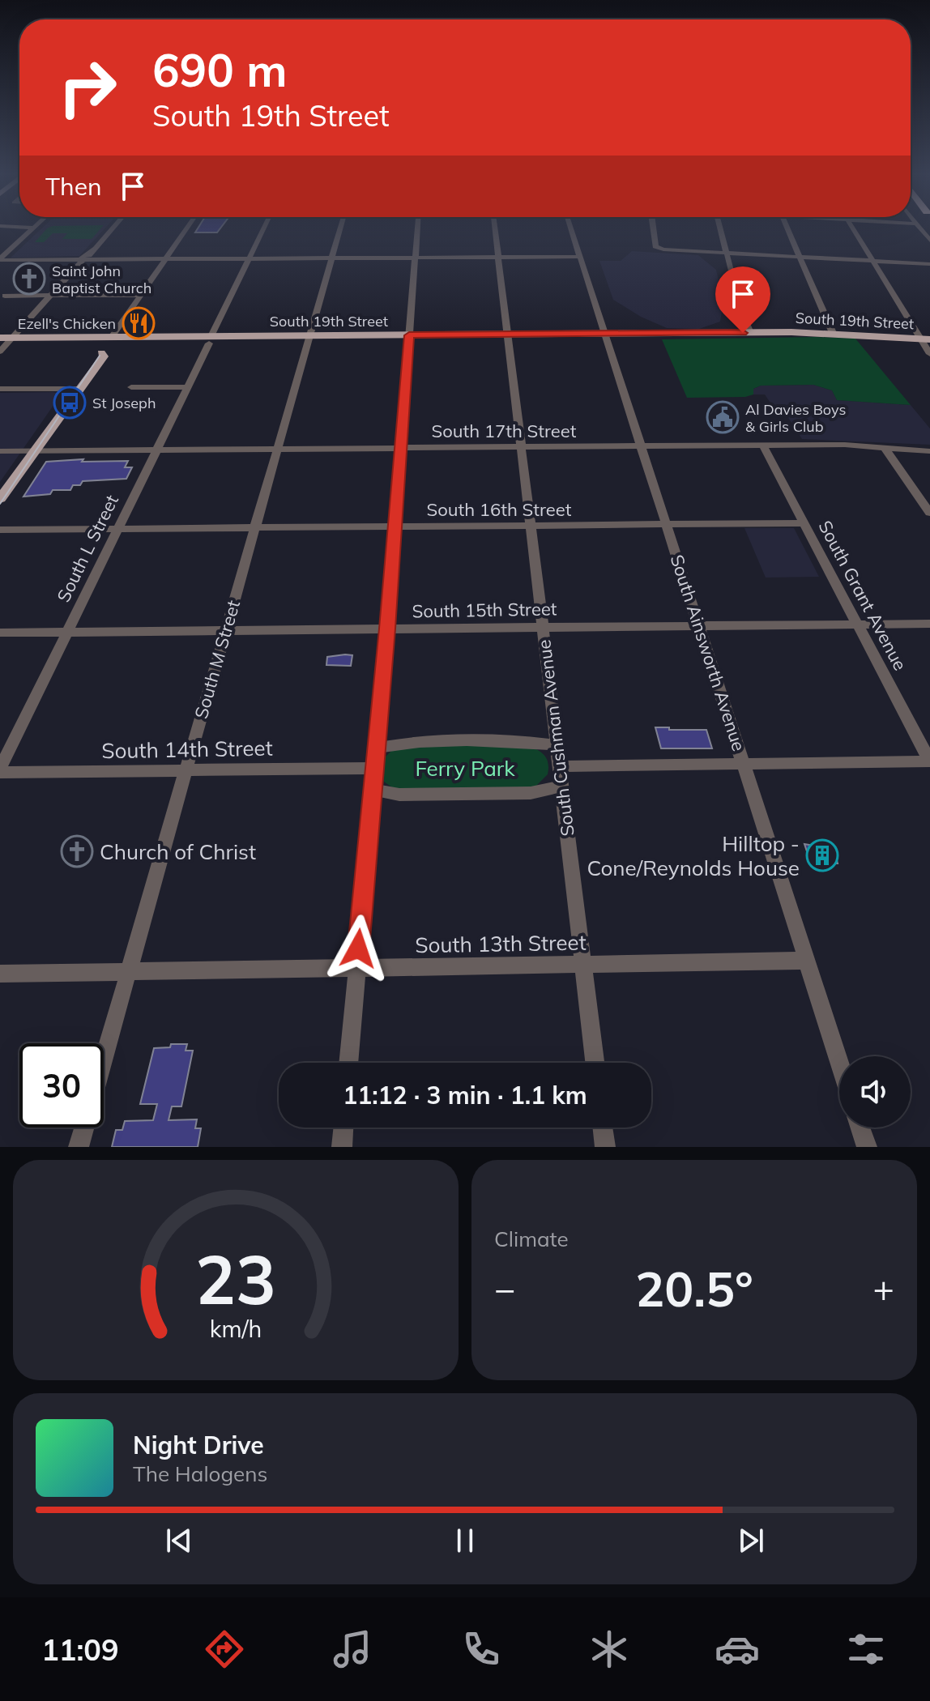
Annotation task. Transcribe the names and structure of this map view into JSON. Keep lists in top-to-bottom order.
{
  "streets": {
    "main road": ["South 19th Street"],
    "street": [
      "South 17th Street",
      "South 16th Street",
      "South L Street",
      "South Grant Avenue",
      "South 15th Street",
      "South Ainsworth Avenue",
      "South M Street",
      "South Cushman Avenue",
      "South 14th Street",
      "South 13th Street"
    ]
  },
  "crossings": [
    ["South 19th Street", "South L Street"],
    ["South 19th Street", "South Ainsworth Avenue"],
    ["South 19th Street", "South M Street"],
    ["South 19th Street", "South Cushman Avenue"],
    ["South 17th Street", "South L Street"],
    ["South 17th Street", "South Grant Avenue"],
    ["South 17th Street", "South Ainsworth Avenue"],
    ["South 17th Street", "South M Street"],
    ["South 17th Street", "South Cushman Avenue"],
    ["South 16th Street", "South L Street"],
    ["South 16th Street", "South Grant Avenue"],
    ["South 16th Street", "South Ainsworth Avenue"],
    ["South 16th Street", "South M Street"],
    ["South 16th Street", "South Cushman Avenue"],
    ["South L Street", "South 15th Street"],
    ["South L Street", "South 14th Street"],
    ["South Grant Avenue", "South 15th Street"],
    ["South 15th Street", "South Ainsworth Avenue"],
    ["South 15th Street", "South M Street"],
    ["South 15th Street", "South Cushman Avenue"],
    ["South Ainsworth Avenue", "South 13th Street"],
    ["South M Street", "South 14th Street"],
    ["South M Street", "South 13th Street"],
    ["South Cushman Avenue", "South 13th Street"]
  ],
  "parks": ["Ferry Park"],
  "places": {
    "church": ["Saint John Baptist Church", "Church of Christ"],
    "restaurant": ["Ezell's Chicken"],
    "bus stop": ["St Joseph"],
    "public building": ["Al Davies Boys & Girls Club"],
    "building": ["Hilltop - Cone/Reynolds House"]
  },
  "page": {
    "turn": ["690 m", "South 19th Street"],
    "then": "Then",
    "limit": "30",
    "trip": "11:12 · 3 min · 1.1 km",
    "tile": "Climate",
    "heat": ["−", "20.5°", "+"],
    "song": ["Night Drive", "The Halogens"],
    "tabs": "11:09",
    "gauge": ["23", "km/h"]
  }
}
